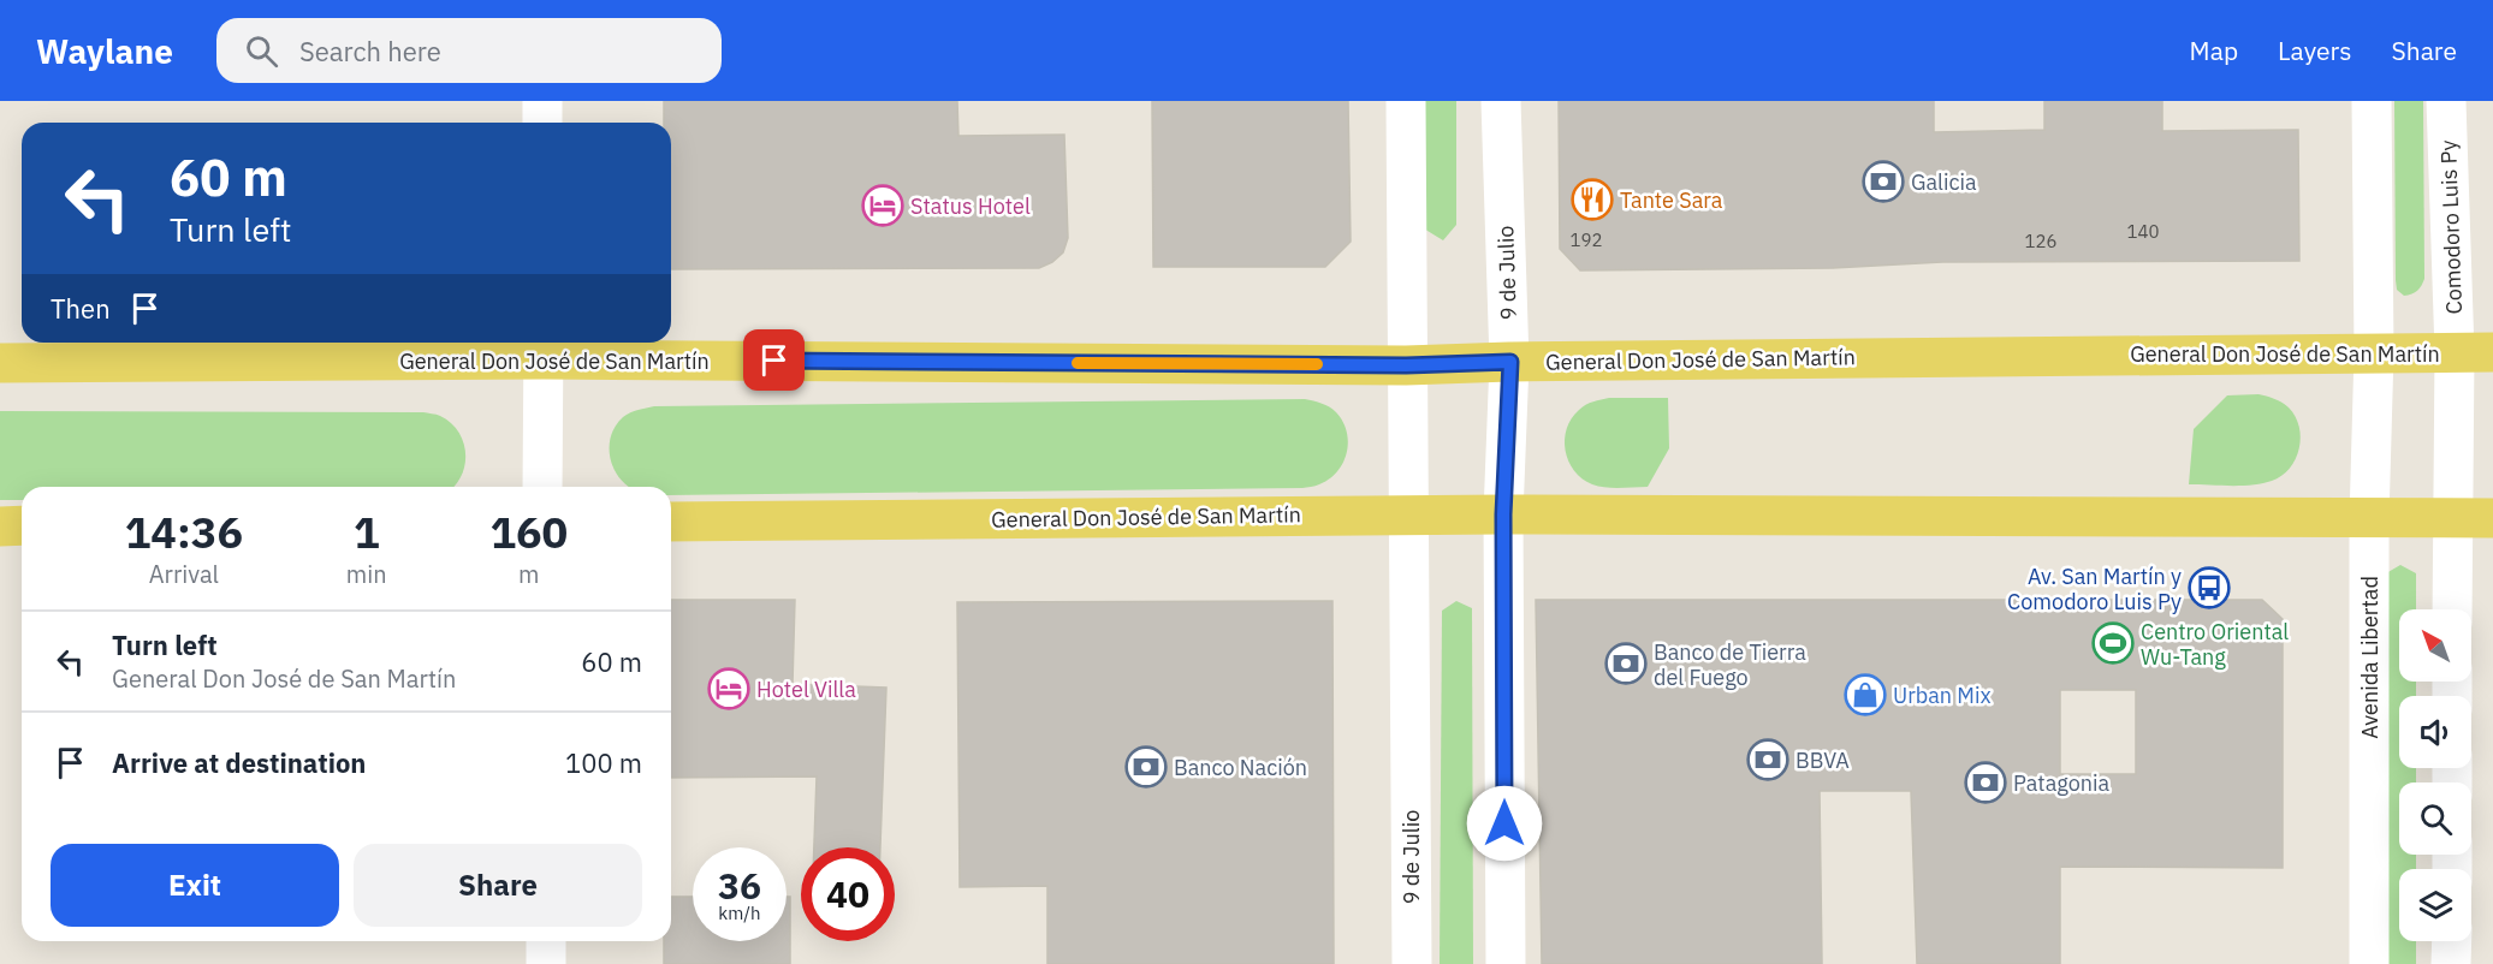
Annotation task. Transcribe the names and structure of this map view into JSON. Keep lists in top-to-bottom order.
{
  "streets": {
    "main road": ["General Don José de San Martín"],
    "street": ["Comodoro Luis Py", "9 de Julio", "Avenida Libertad"]
  },
  "crossings": [
    ["Comodoro Luis Py", "General Don José de San Martín"],
    ["9 de Julio", "General Don José de San Martín"],
    ["General Don José de San Martín", "Avenida Libertad"]
  ],
  "places": {
    "bank": [
      "Galicia",
      "Banco de Tierra del Fuego",
      "BBVA",
      "Banco Nación",
      "Patagonia"
    ],
    "restaurant": ["Tante Sara"],
    "hotel": ["Status Hotel", "Hotel Villa"],
    "bus stop": ["Av. San Martín y Comodoro Luis Py"],
    "sports": ["Centro Oriental Wu-Tang"],
    "shop": ["Urban Mix"]
  },
  "house_numbers": ["140", "192", "126"],
  "north": "top left",
  "page": {
    "header": "Waylane",
    "search": "Search here",
    "nav": ["Map", "Layers", "Share"],
    "turn": ["60 m", "Turn left"],
    "then": "Then",
    "eta": [
      "14:36",
      "Arrival",
      "1",
      "min",
      "160",
      "m"
    ],
    "list": [
      {
        "name": "Turn left",
        "note": "General Don José de San Martín",
        "value": "60 m"
      },
      {
        "name": "Arrive at destination",
        "value": "100 m"
      }
    ],
    "buttons": ["Exit", "Share"],
    "speed": "36 km/h",
    "limit": "40"
  }
}
